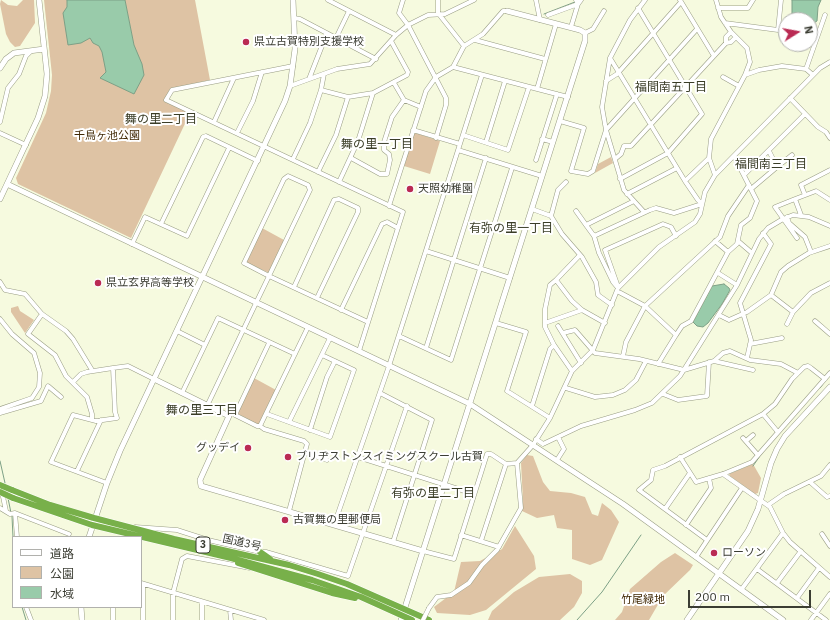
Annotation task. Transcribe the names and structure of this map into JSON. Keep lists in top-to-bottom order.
{
  "streets": {
    "highway": ["国道3号", "3"]
  },
  "districts": [
    "福間南五丁目",
    "舞の里二丁目",
    "舞の里一丁目",
    "福間南三丁目",
    "有弥の里一丁目",
    "舞の里三丁目",
    "有弥の里二丁目"
  ],
  "parks": ["千鳥ヶ池公園", "竹尾緑地"],
  "places": [
    "県立古賀特別支援学校",
    "天照幼稚園",
    "県立玄界高等学校",
    "グッデイ",
    "ブリヂストンスイミングスクール古賀",
    "古賀舞の里郵便局",
    "ローソン"
  ],
  "legend": ["道路", "公園", "水域"],
  "scale_bar": "200 m",
  "north": "right"
}
